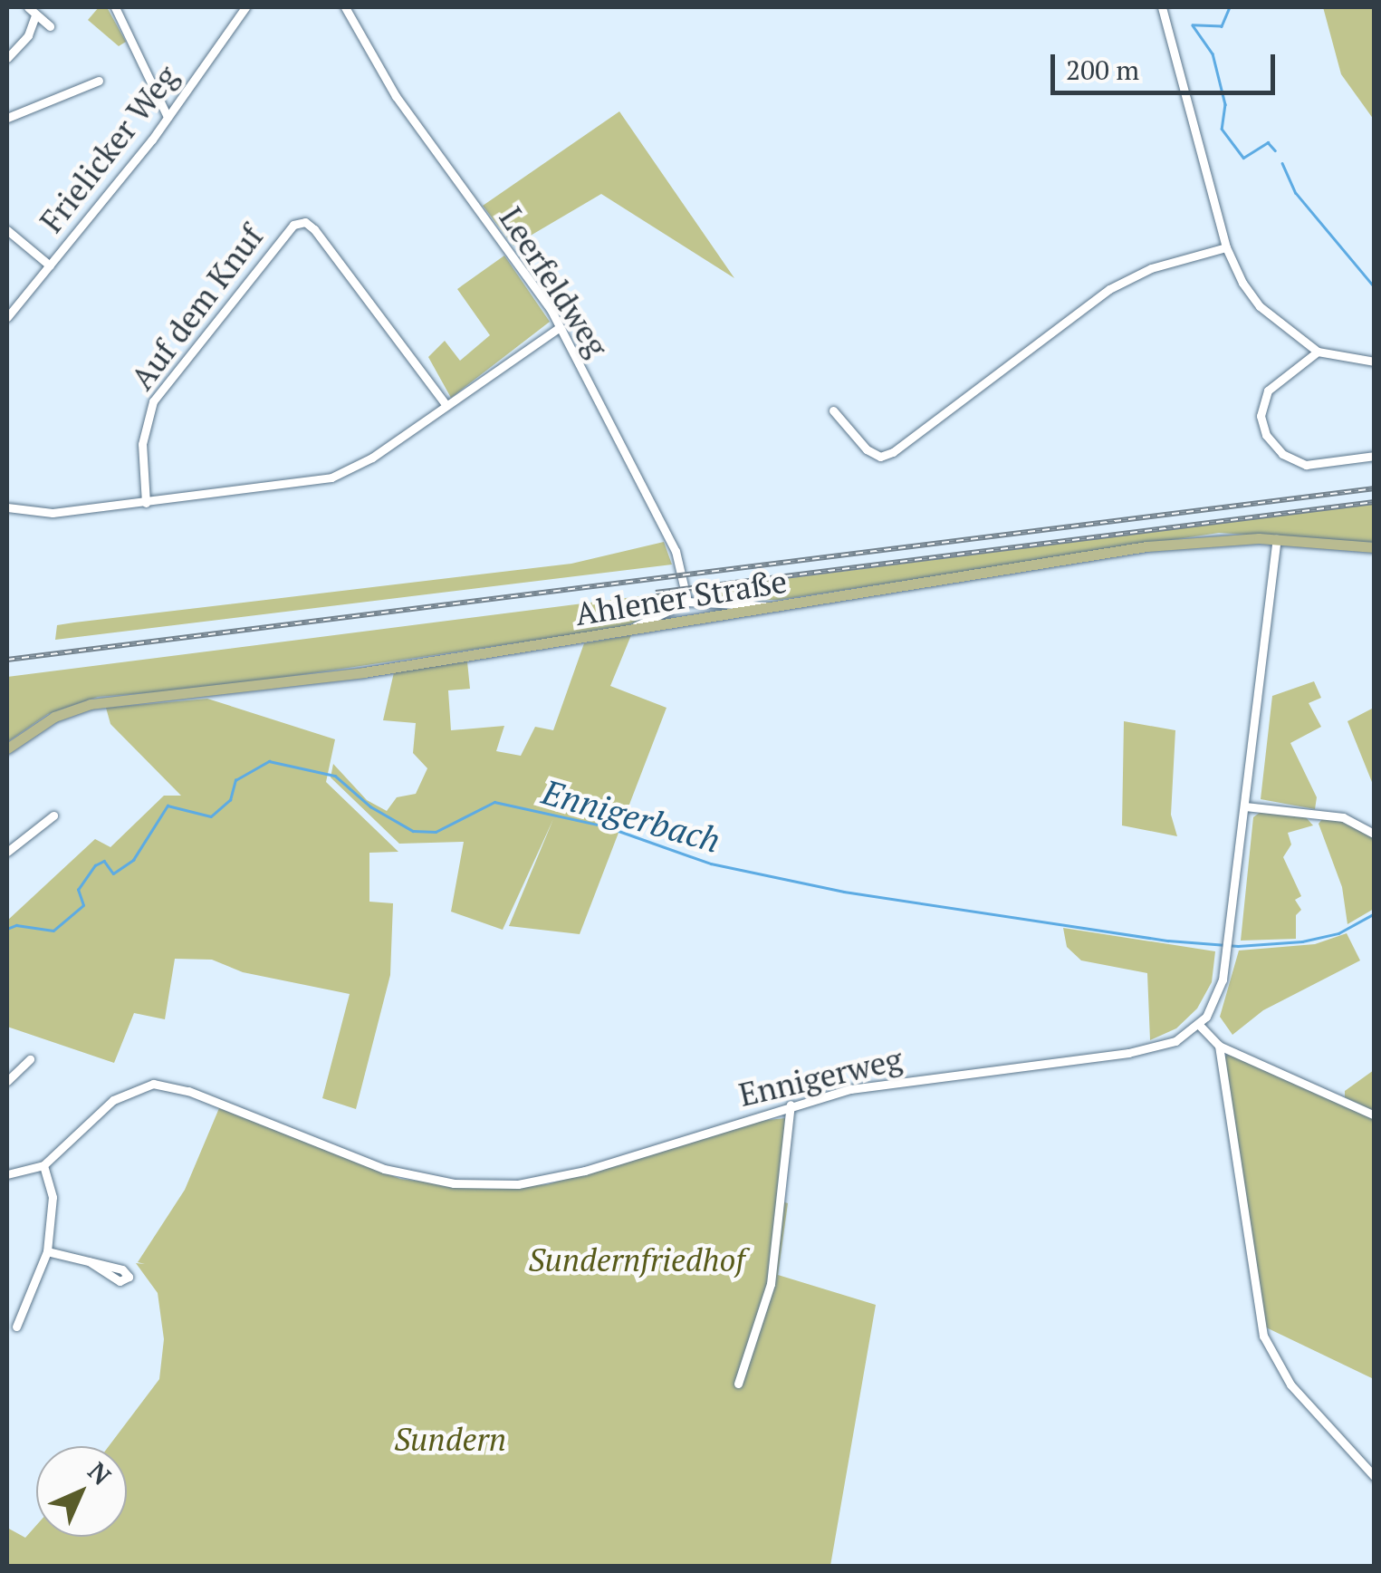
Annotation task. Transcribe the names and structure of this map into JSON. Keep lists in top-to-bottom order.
{
  "streets": {
    "main road": ["Ahlener Straße"],
    "street": [
      "Frielicker Weg",
      "Leerfeldweg",
      "Auf dem Knuf",
      "Ennigerweg"
    ]
  },
  "water": ["Ennigerbach"],
  "parks": ["Sundernfriedhof", "Sundern"],
  "scale_bar": "200 m",
  "north": "top right"
}
